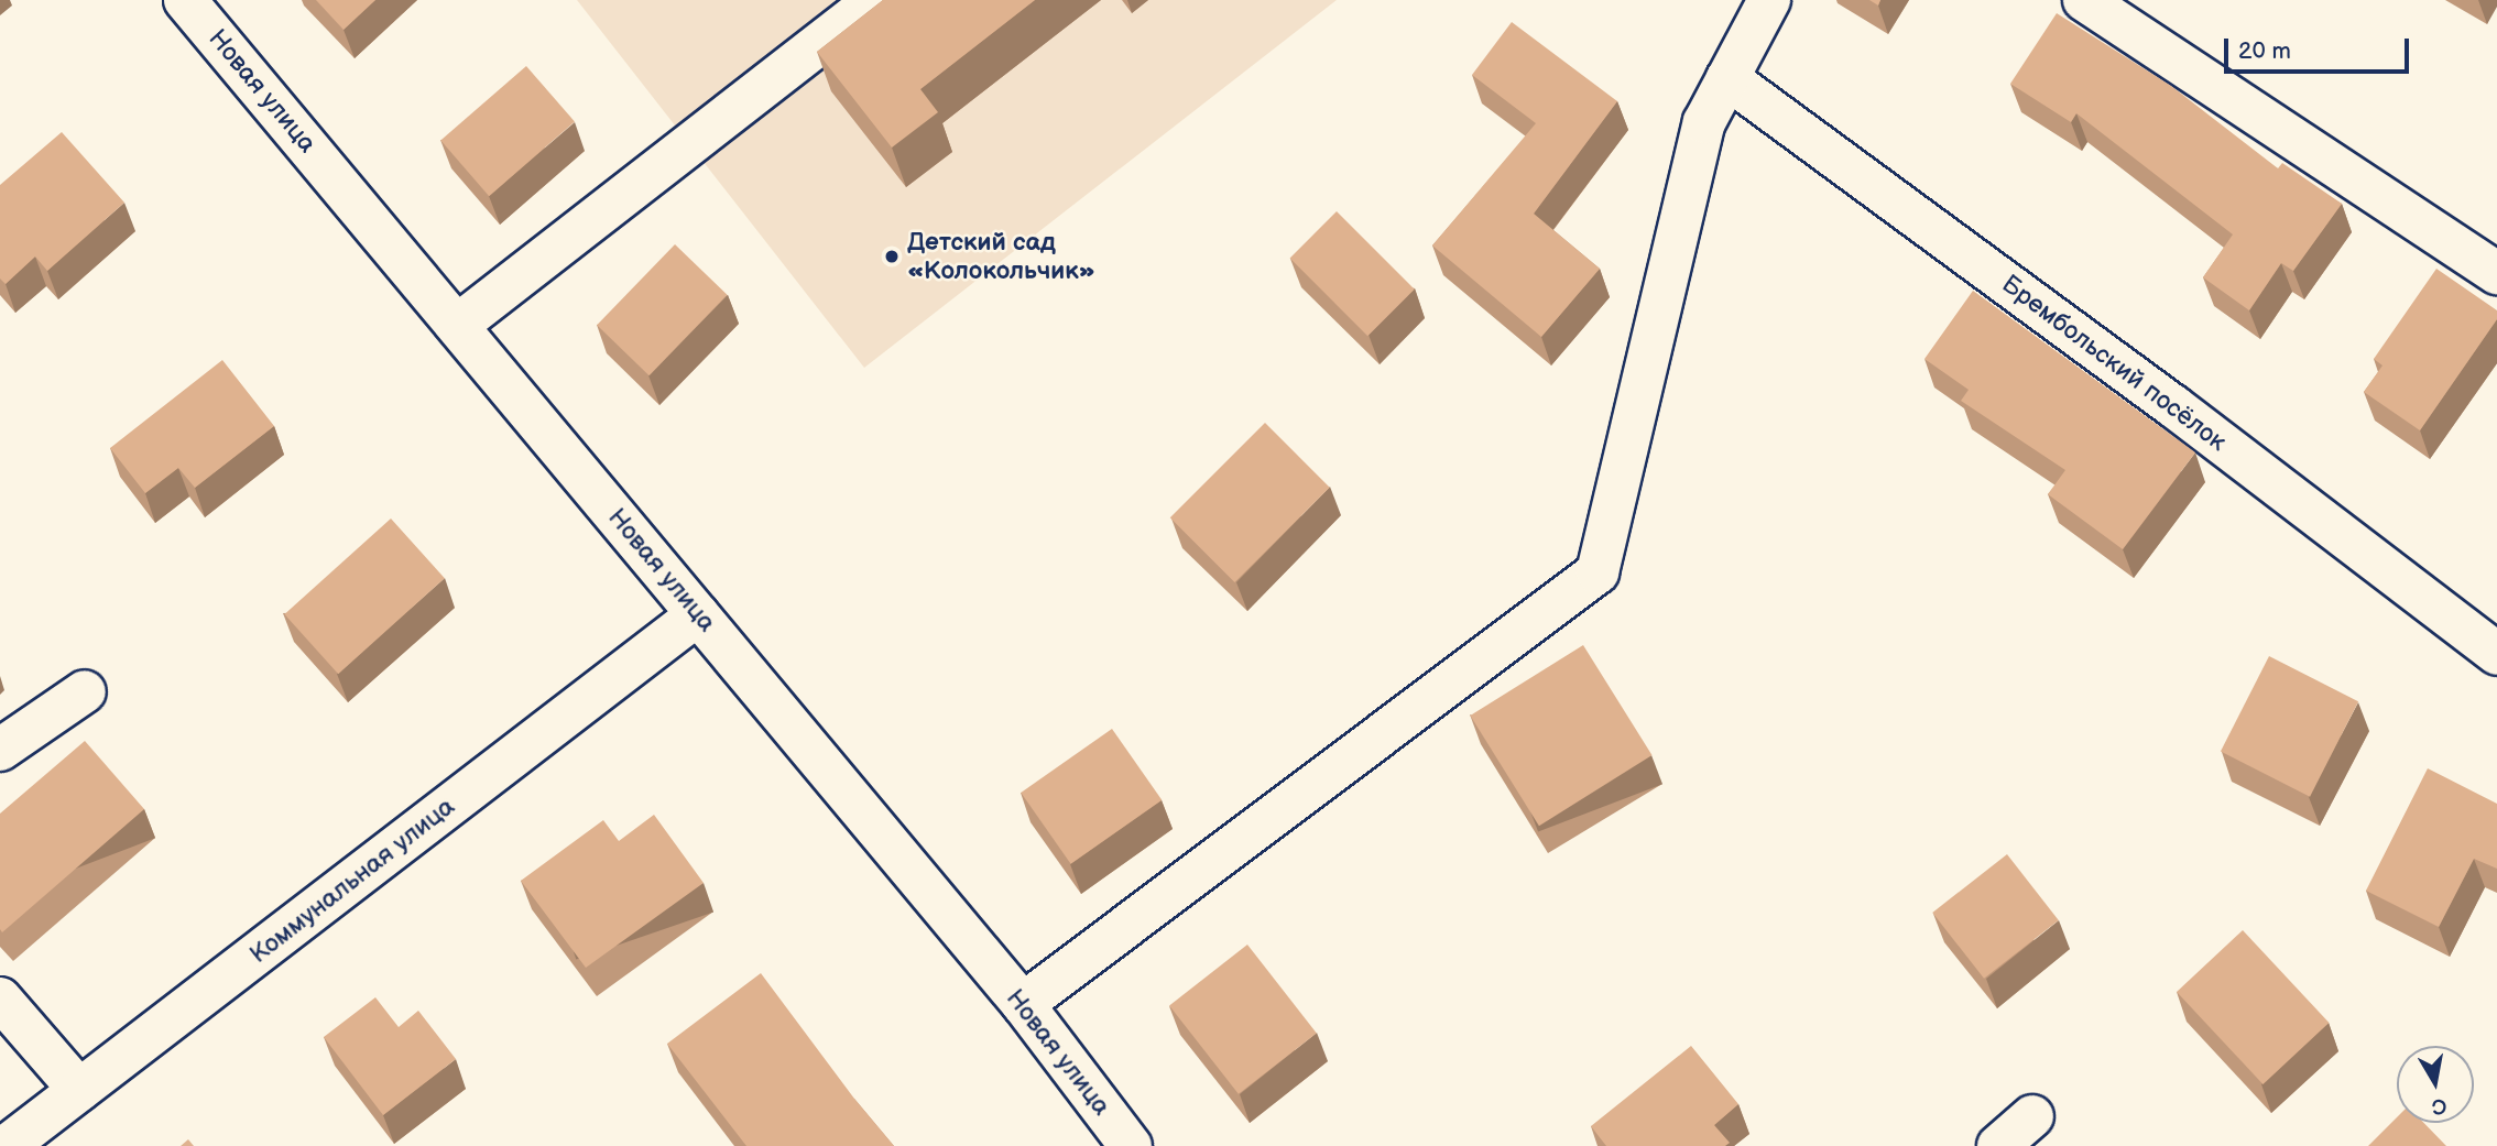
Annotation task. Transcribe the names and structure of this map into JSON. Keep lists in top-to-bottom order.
{
  "streets": {
    "street": ["Новая улица", "Брембольский посёлок", "Коммунальная улица"]
  },
  "crossings": [
    ["Новая улица", "Коммунальная улица"]
  ],
  "places": ["Детский сад «Колокольчик»"],
  "scale_bar": "20 m",
  "north": "bottom"
}
